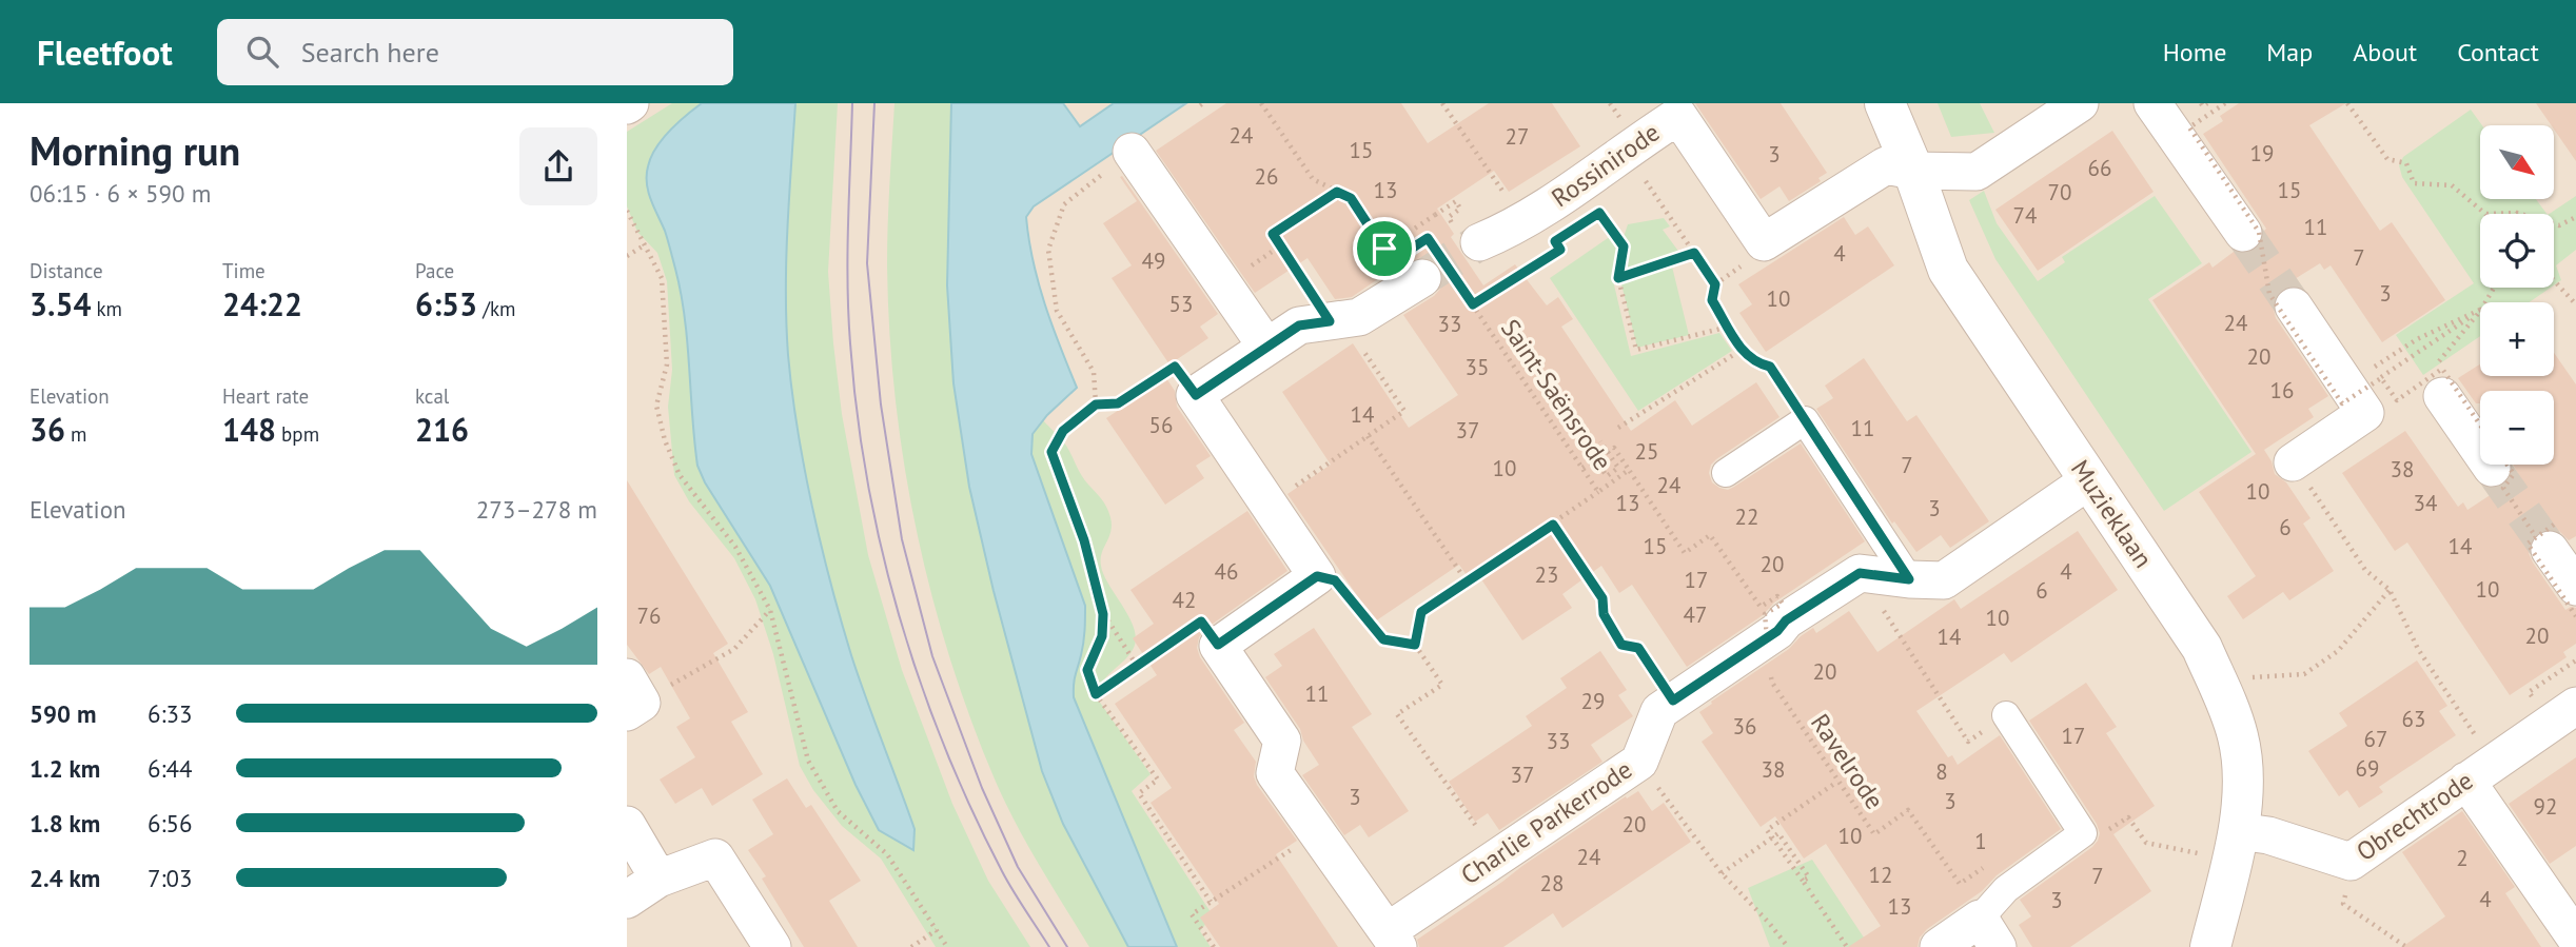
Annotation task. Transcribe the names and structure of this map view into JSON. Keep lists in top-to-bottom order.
{
  "streets": {
    "street": [
      "Rossinirode",
      "Muzieklaan",
      "Obrechtrode",
      "Charlie Parkerrode"
    ],
    "path": ["Saint-Saënsrode", "Ravelrode"]
  },
  "crossings": [
    ["Rossinirode", "Muzieklaan"],
    ["Muzieklaan", "Obrechtrode"]
  ],
  "house_numbers": [
    "24",
    "27",
    "15",
    "19",
    "3",
    "66",
    "26",
    "13",
    "15",
    "70",
    "74",
    "11",
    "4",
    "7",
    "49",
    "3",
    "10",
    "53",
    "24",
    "33",
    "20",
    "35",
    "16",
    "14",
    "56",
    "11",
    "37",
    "25",
    "7",
    "10",
    "38",
    "24",
    "10",
    "13",
    "34",
    "3",
    "22",
    "6",
    "15",
    "14",
    "20",
    "46",
    "4",
    "23",
    "17",
    "10",
    "6",
    "42",
    "47",
    "76",
    "10",
    "20",
    "14",
    "20",
    "11",
    "29",
    "63",
    "36",
    "17",
    "67",
    "33",
    "69",
    "38",
    "8",
    "37",
    "3",
    "3",
    "92",
    "20",
    "10",
    "1",
    "24",
    "2",
    "12",
    "7",
    "28",
    "4",
    "3",
    "13"
  ],
  "north": "bottom right",
  "page": {
    "header": "Fleetfoot",
    "search": "Search here",
    "nav": [
      "Home",
      "Map",
      "About",
      "Contact"
    ],
    "heading": ["Morning run", "06:15 · 6 × 590 m"],
    "map_buttons": ["+", "−"],
    "stats": [
      ["Distance", "3.54 km"],
      ["Time", "24:22"],
      ["Pace", "6:53 /km"],
      ["Elevation", "36 m"],
      ["Heart rate", "148 bpm"],
      ["kcal", "216"]
    ],
    "chart": ["Elevation", "273–278 m"],
    "list": [
      {
        "name": "590 m",
        "note": "6:33"
      },
      {
        "name": "1.2 km",
        "note": "6:44"
      },
      {
        "name": "1.8 km",
        "note": "6:56"
      },
      {
        "name": "2.4 km",
        "note": "7:03"
      }
    ]
  }
}
